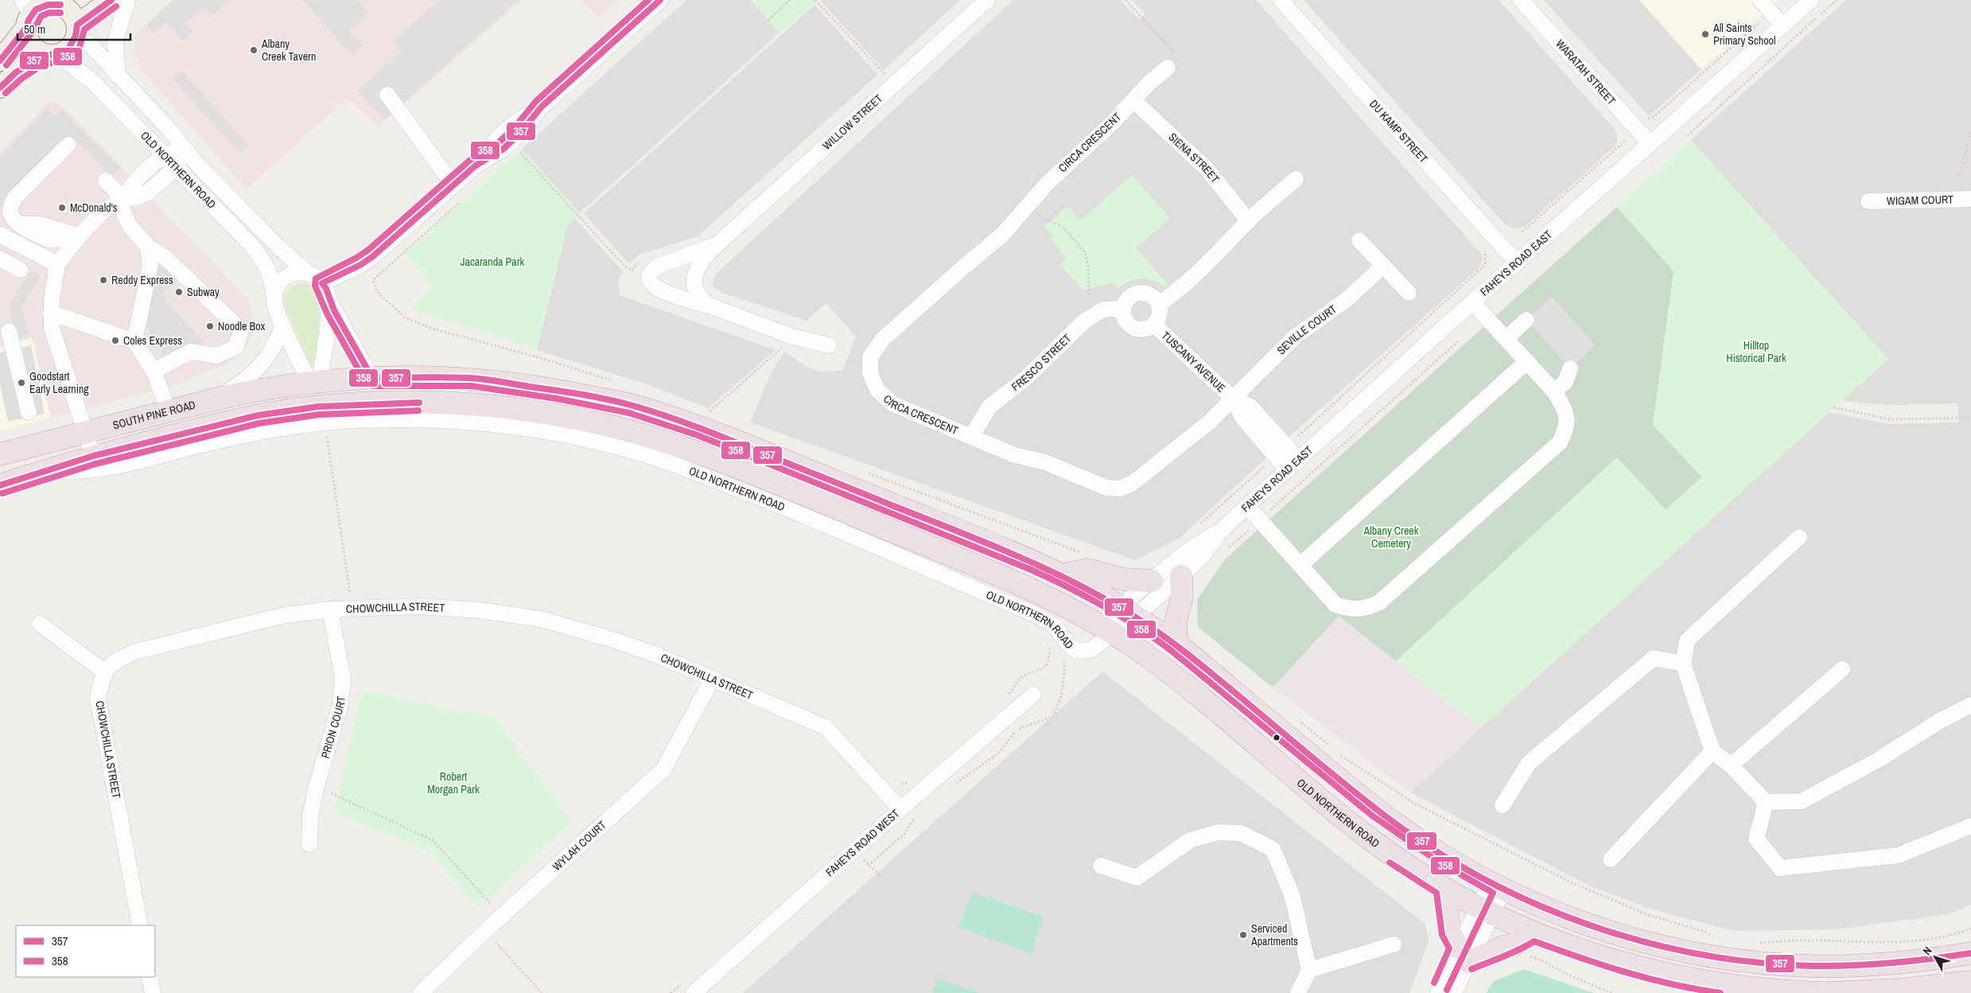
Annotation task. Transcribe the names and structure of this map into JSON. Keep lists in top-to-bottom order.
{
  "streets": {
    "highway": ["OLD NORTHERN ROAD", "SOUTH PINE ROAD"],
    "street": [
      "WARATAH STREET",
      "WILLOW STREET",
      "DU KAMP STREET",
      "CIRCA CRESCENT",
      "SIENA STREET",
      "WIGAM COURT",
      "FAHEYS ROAD EAST",
      "SEVILLE COURT",
      "FRESCO STREET",
      "TUSCANY AVENUE",
      "CHOWCHILLA STREET",
      "PRION COURT",
      "FAHEYS ROAD WEST",
      "WYLAH COURT"
    ]
  },
  "crossings": [
    ["WARATAH STREET", "FAHEYS ROAD EAST"],
    ["DU KAMP STREET", "FAHEYS ROAD EAST"],
    ["CIRCA CRESCENT", "SIENA STREET"],
    ["CIRCA CRESCENT", "SEVILLE COURT"],
    ["CIRCA CRESCENT", "FRESCO STREET"],
    ["CIRCA CRESCENT", "TUSCANY AVENUE"],
    ["OLD NORTHERN ROAD", "FAHEYS ROAD EAST"],
    ["OLD NORTHERN ROAD", "SOUTH PINE ROAD"],
    ["FAHEYS ROAD EAST", "TUSCANY AVENUE"],
    ["SEVILLE COURT", "TUSCANY AVENUE"],
    ["FRESCO STREET", "TUSCANY AVENUE"],
    ["CHOWCHILLA STREET", "PRION COURT"],
    ["CHOWCHILLA STREET", "FAHEYS ROAD WEST"],
    ["CHOWCHILLA STREET", "WYLAH COURT"]
  ],
  "parks": [
    "Jacaranda Park",
    "Hilltop Historical Park",
    "Albany Creek Cemetery",
    "Robert Morgan Park"
  ],
  "places": [
    "All Saints Primary School",
    "Albany Creek Tavern",
    "McDonald's",
    "Reddy Express",
    "Subway",
    "Noodle Box",
    "Coles Express",
    "Goodstart Early Learning",
    "Serviced Apartments"
  ],
  "lines": ["transit line 357", "transit line 358"],
  "legend": ["357", "358"],
  "scale_bar": "50 m",
  "north": "top left"
}
